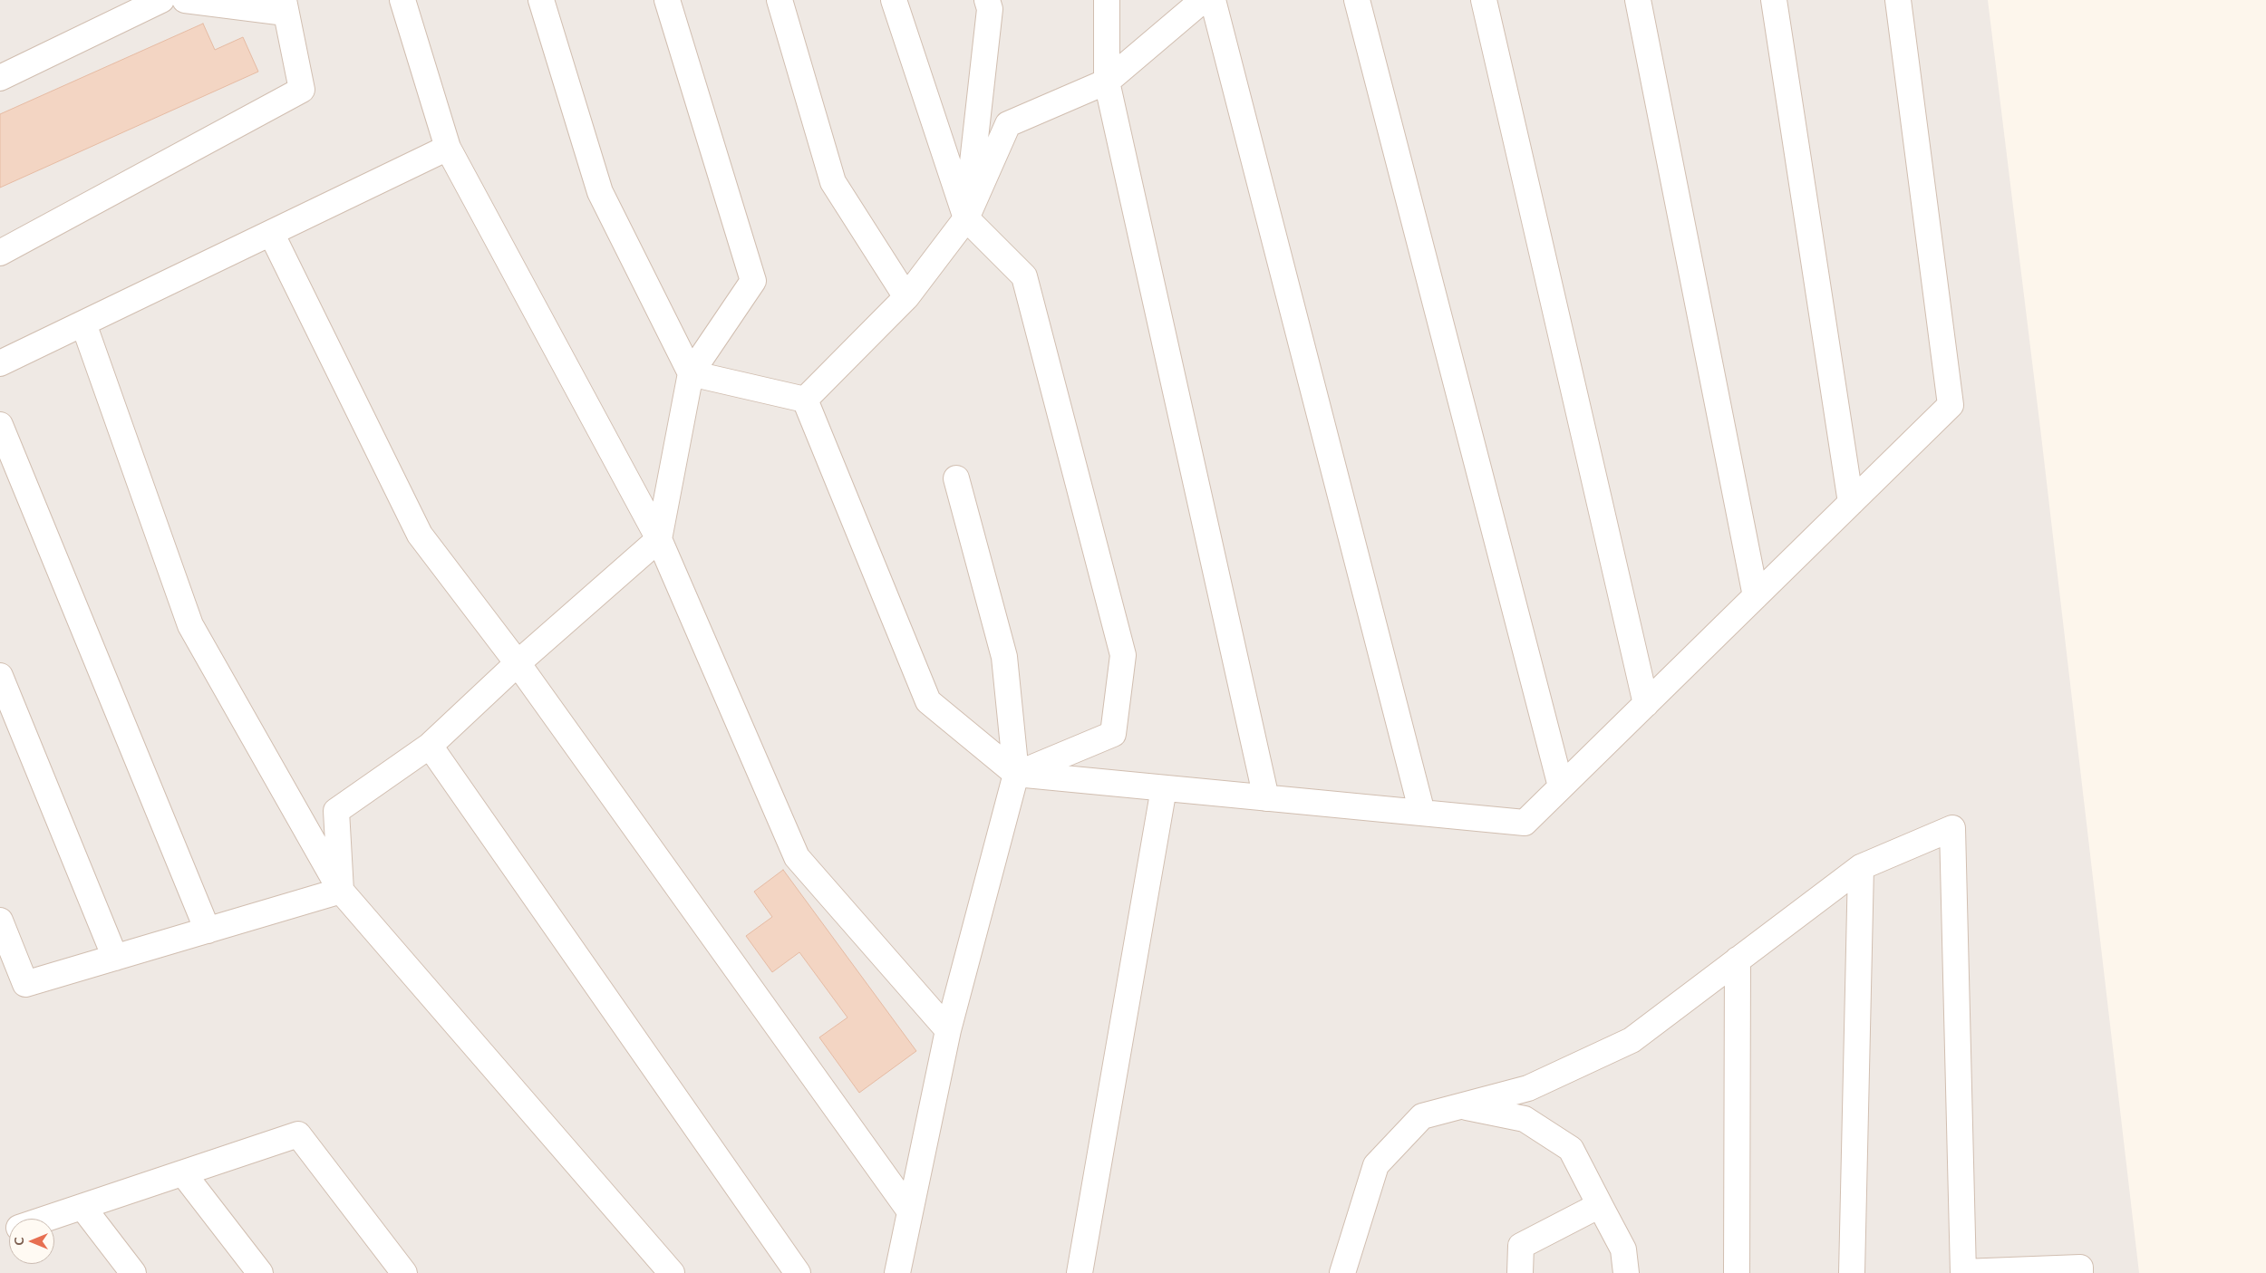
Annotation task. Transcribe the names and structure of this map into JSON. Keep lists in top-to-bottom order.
{
  "north": "left"
}
